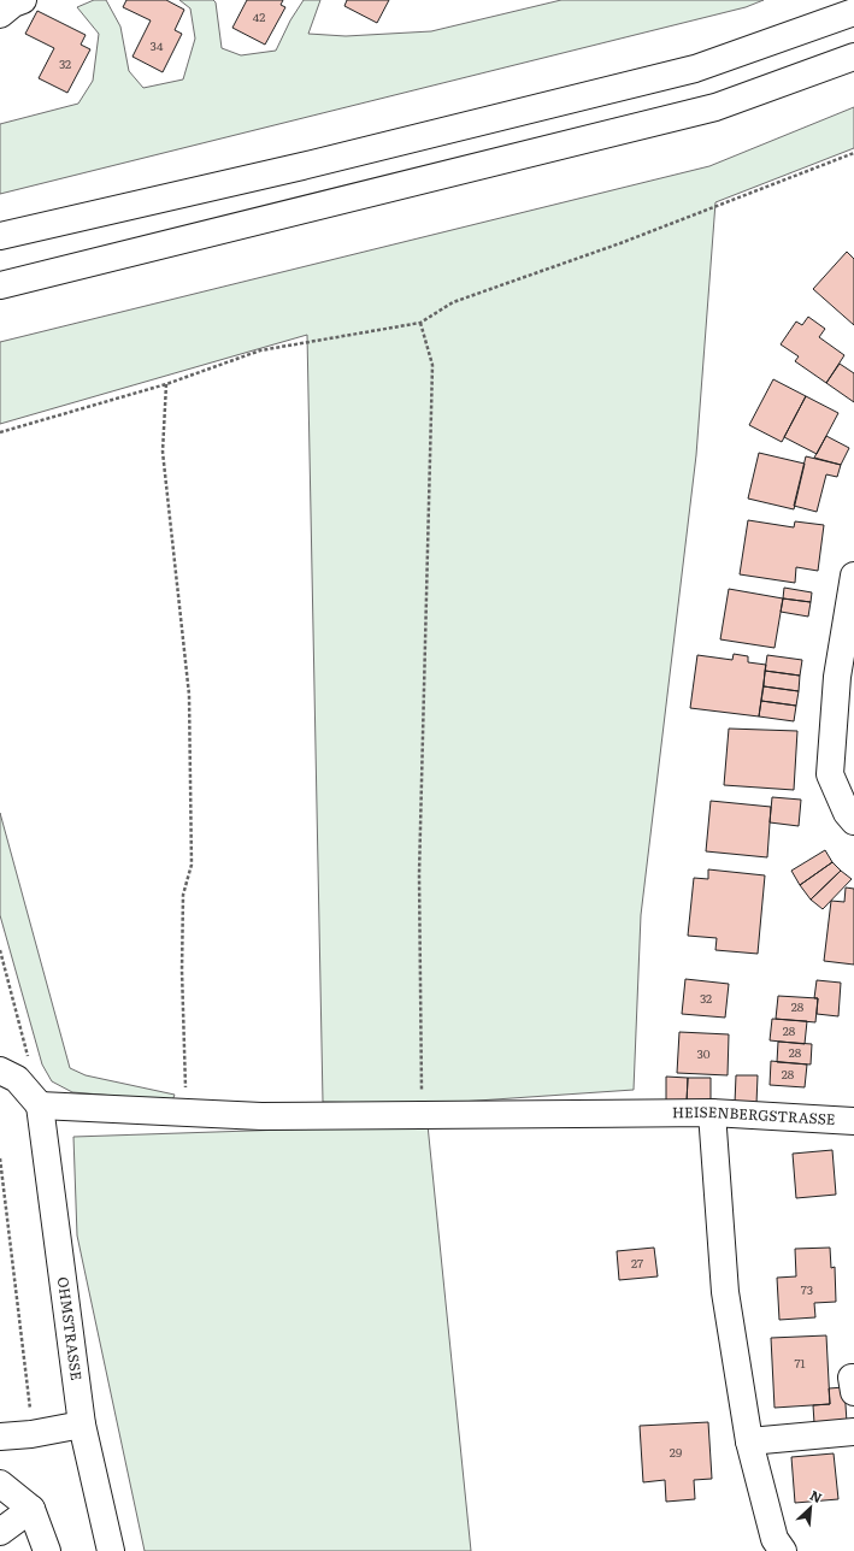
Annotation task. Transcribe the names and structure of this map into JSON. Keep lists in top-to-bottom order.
{
  "streets": {
    "main road": ["HEISENBERGSTRASSE", "OHMSTRASSE"]
  },
  "crossings": [
    ["HEISENBERGSTRASSE", "OHMSTRASSE"]
  ],
  "house_numbers": [
    "42",
    "34",
    "32",
    "32",
    "28",
    "28",
    "28",
    "30",
    "28",
    "27",
    "73",
    "71",
    "29"
  ],
  "north": "top right"
}
